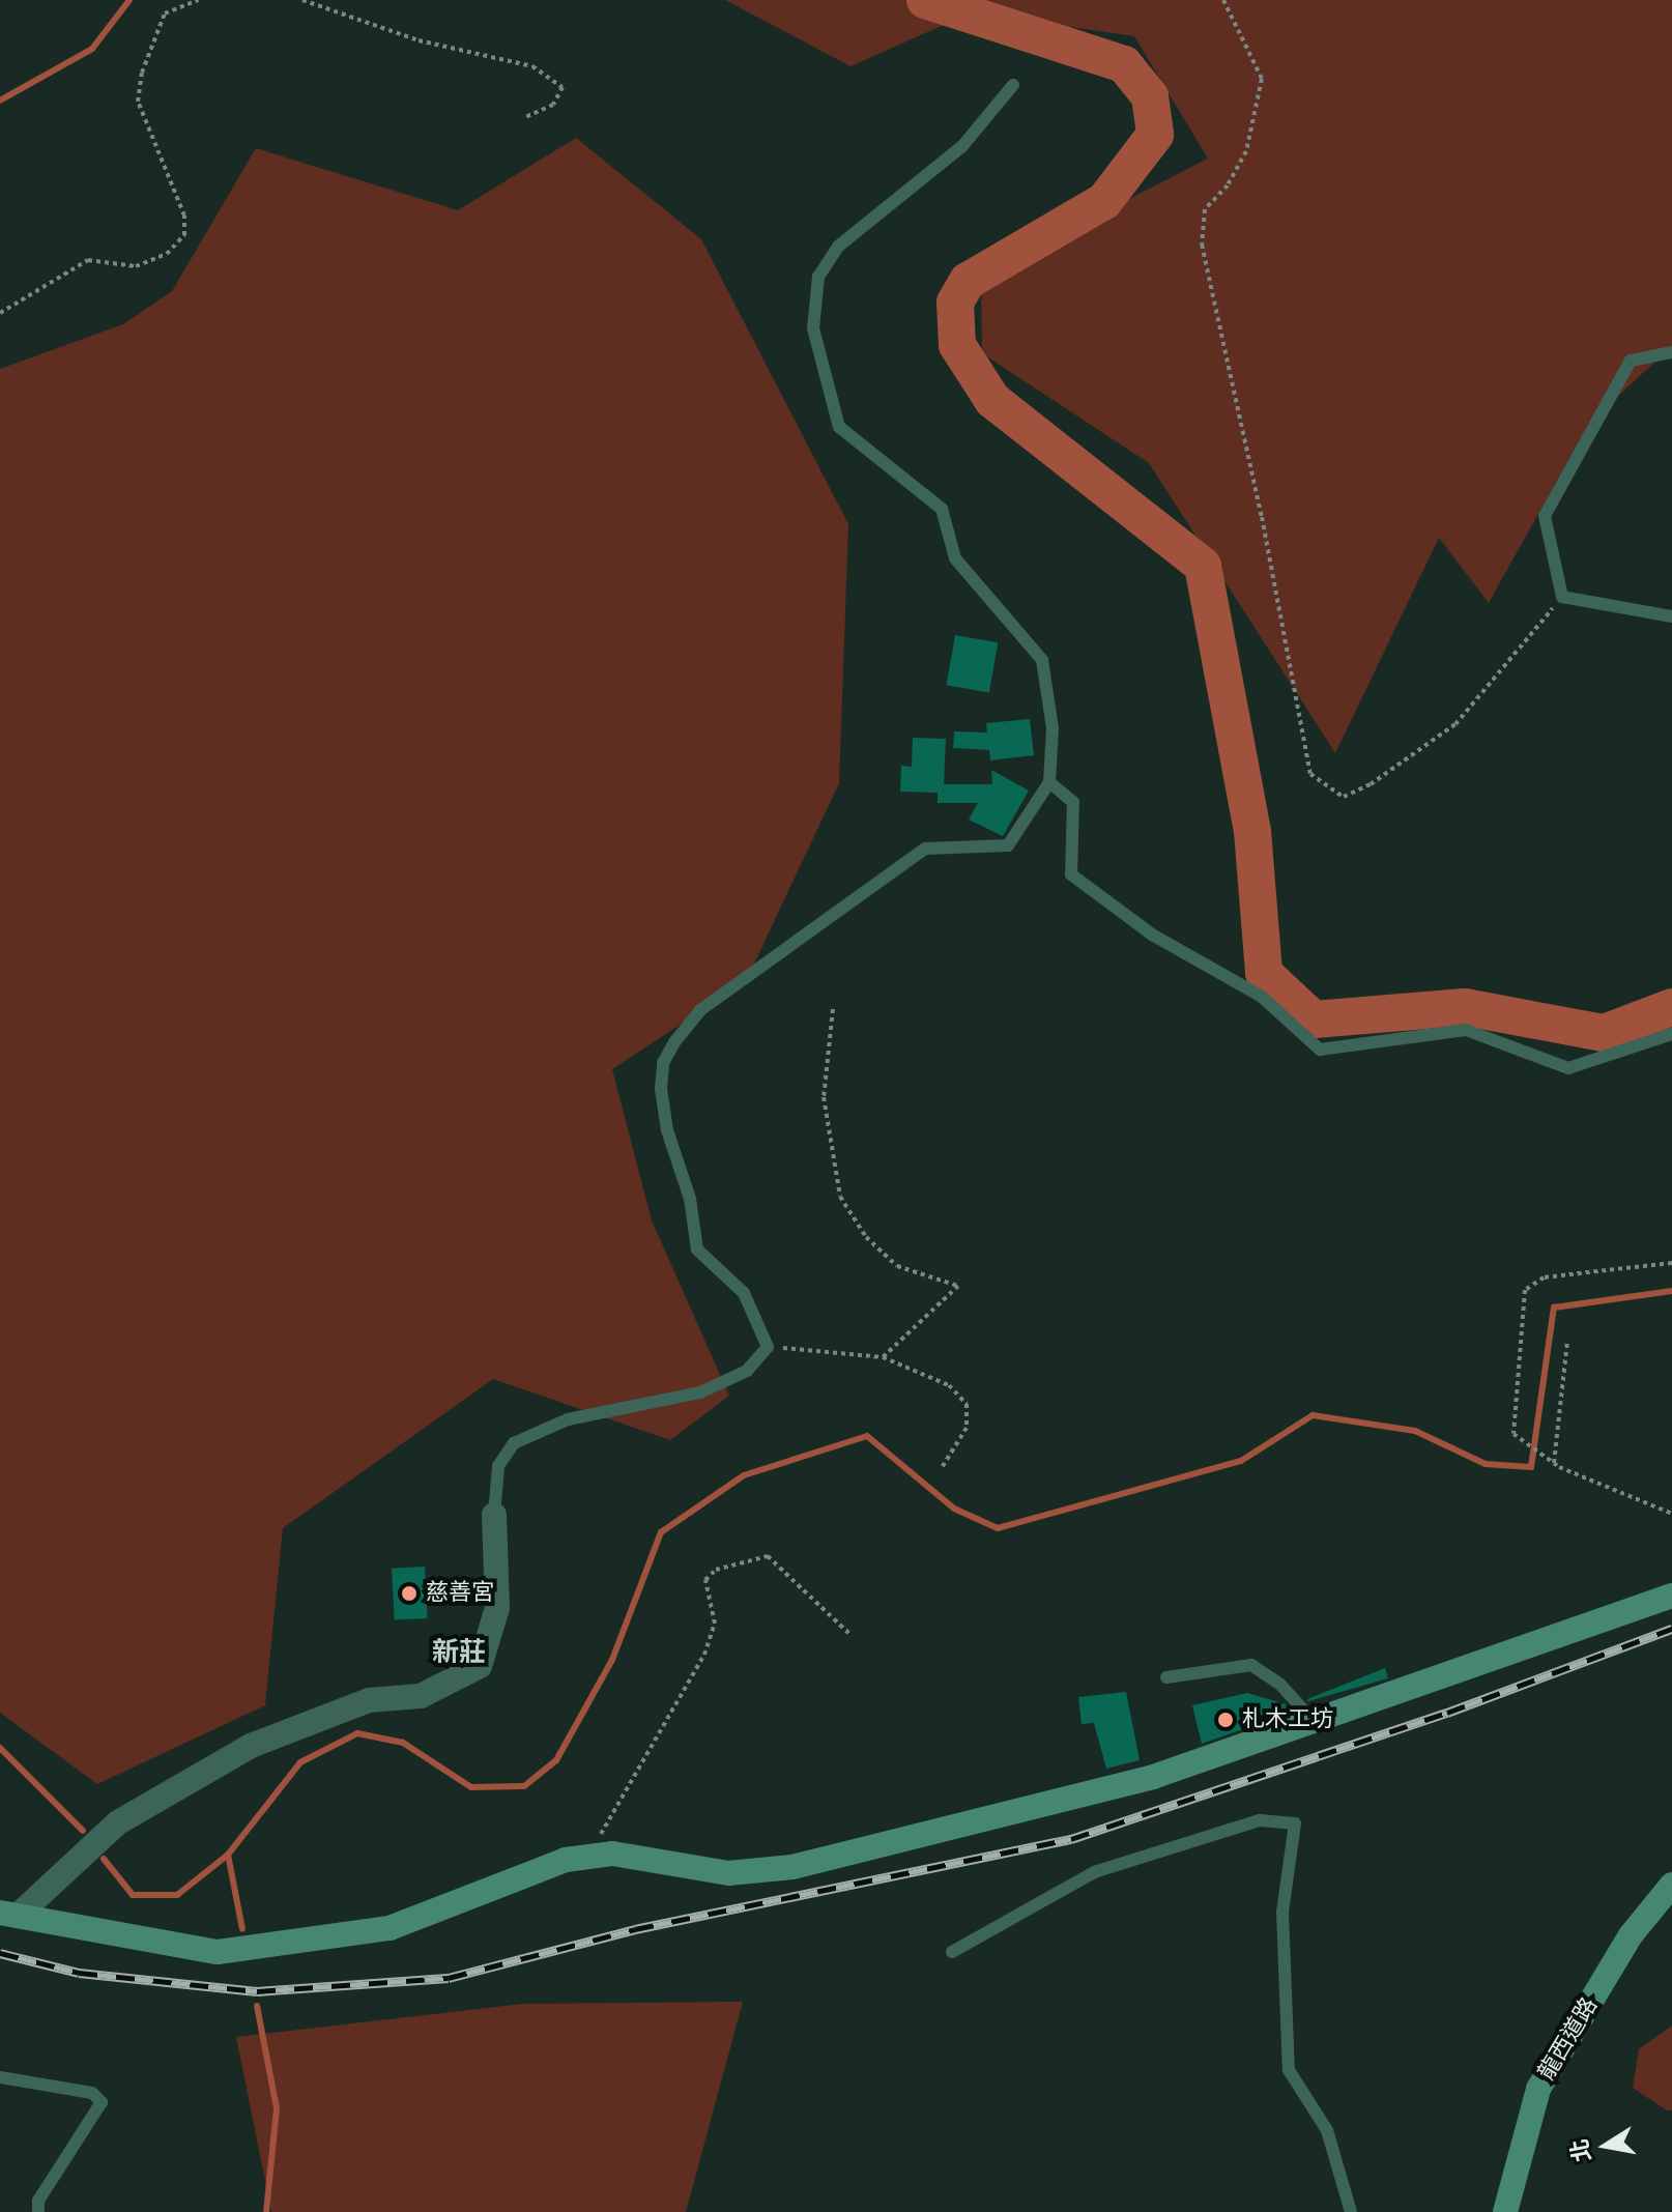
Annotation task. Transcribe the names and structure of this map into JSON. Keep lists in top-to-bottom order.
{
  "streets": {
    "street": ["龍西道路"]
  },
  "districts": ["新莊"],
  "places": ["慈善宮", "札木工坊"],
  "north": "left"
}
